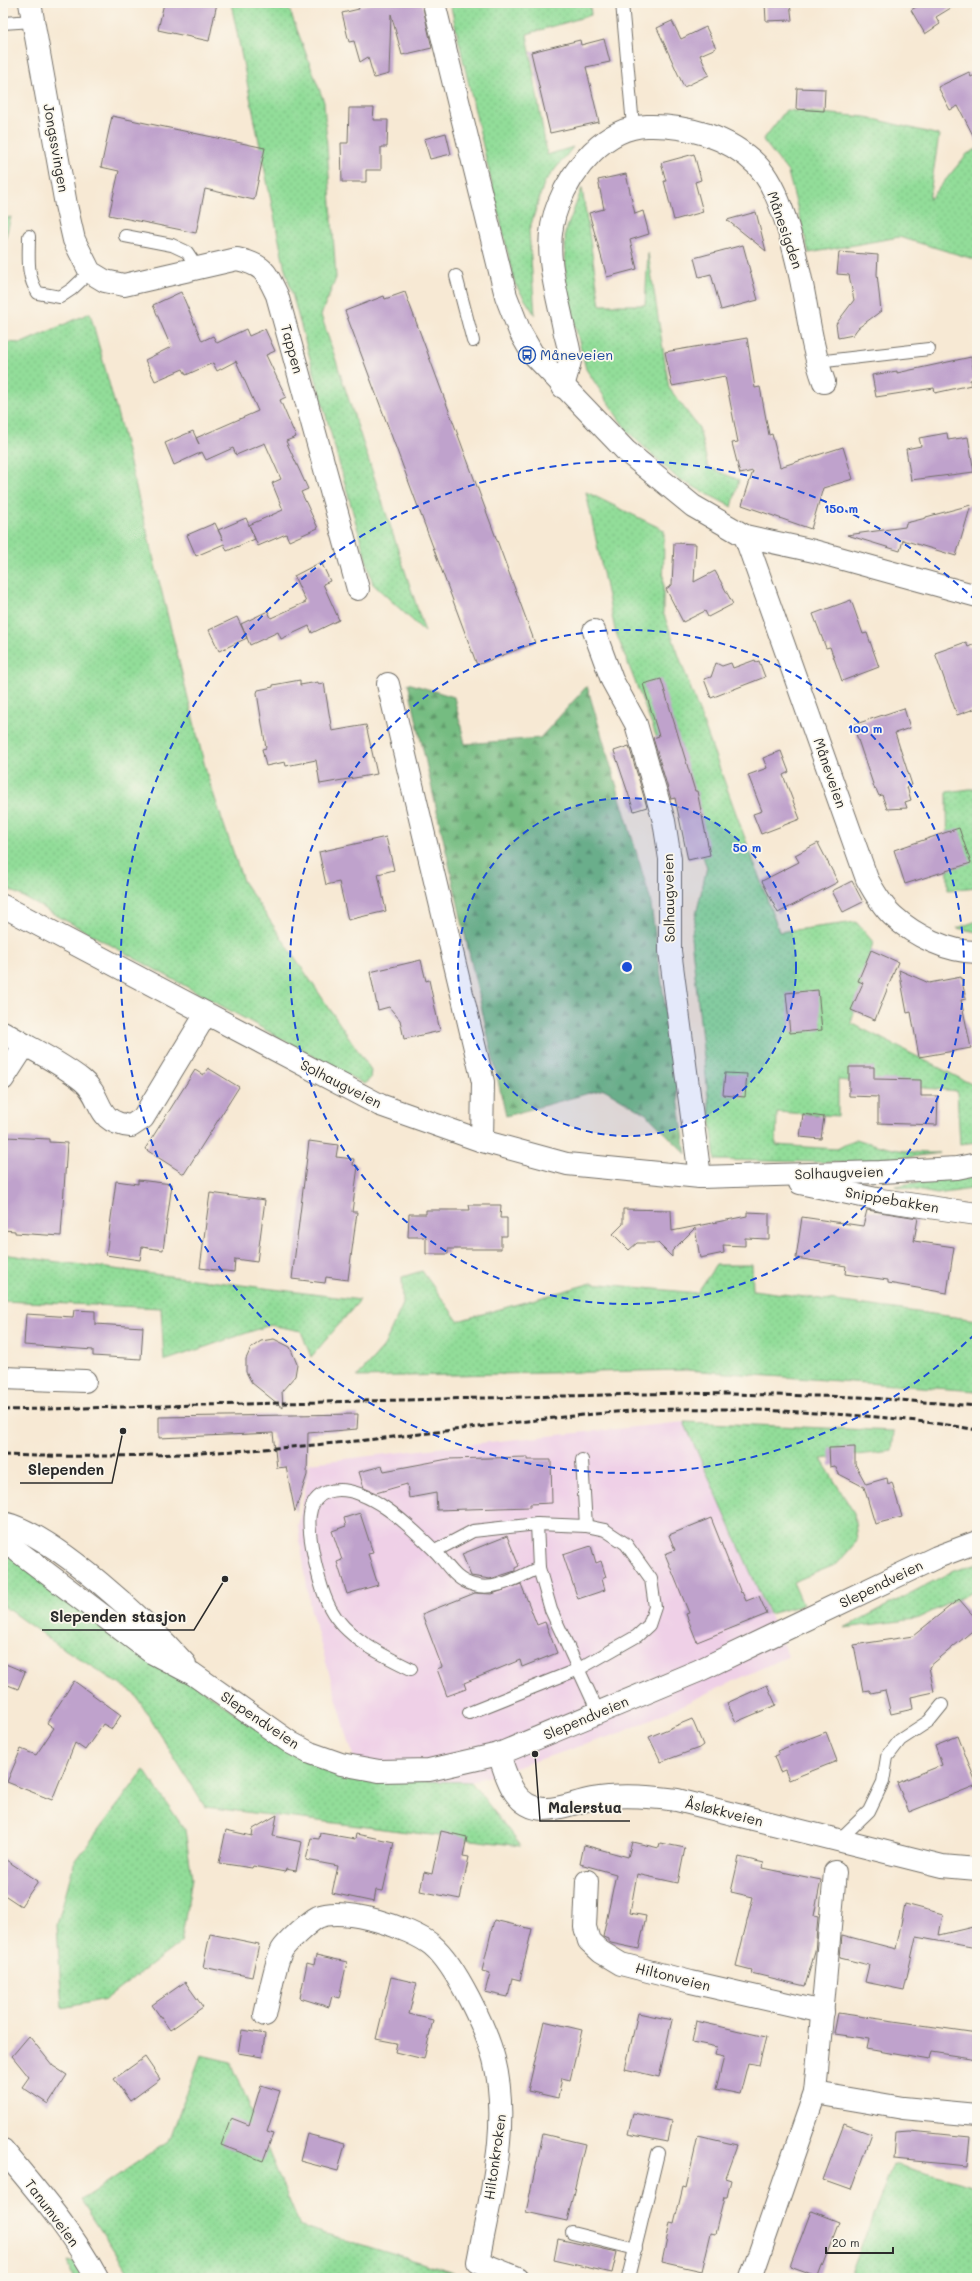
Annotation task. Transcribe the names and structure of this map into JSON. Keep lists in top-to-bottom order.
{
  "streets": {
    "street": [
      "Jongssvingen",
      "Månesigden",
      "Tappen",
      "Måneveien",
      "Solhaugveien",
      "Snippebakken",
      "Slependveien",
      "Åsløkkveien",
      "Hiltonveien",
      "Hiltonkroken",
      "Tanumveien"
    ]
  },
  "crossings": [
    ["Jongssvingen", "Tappen"],
    ["Solhaugveien", "Snippebakken"],
    ["Slependveien", "Åsløkkveien"]
  ],
  "places": {
    "bus stop": ["Måneveien"],
    "other": ["Slependen", "Slependen stasjon", "Malerstua"]
  },
  "scale_bar": "20 m",
  "rings": ["150 m", "100 m", "50 m"]
}
